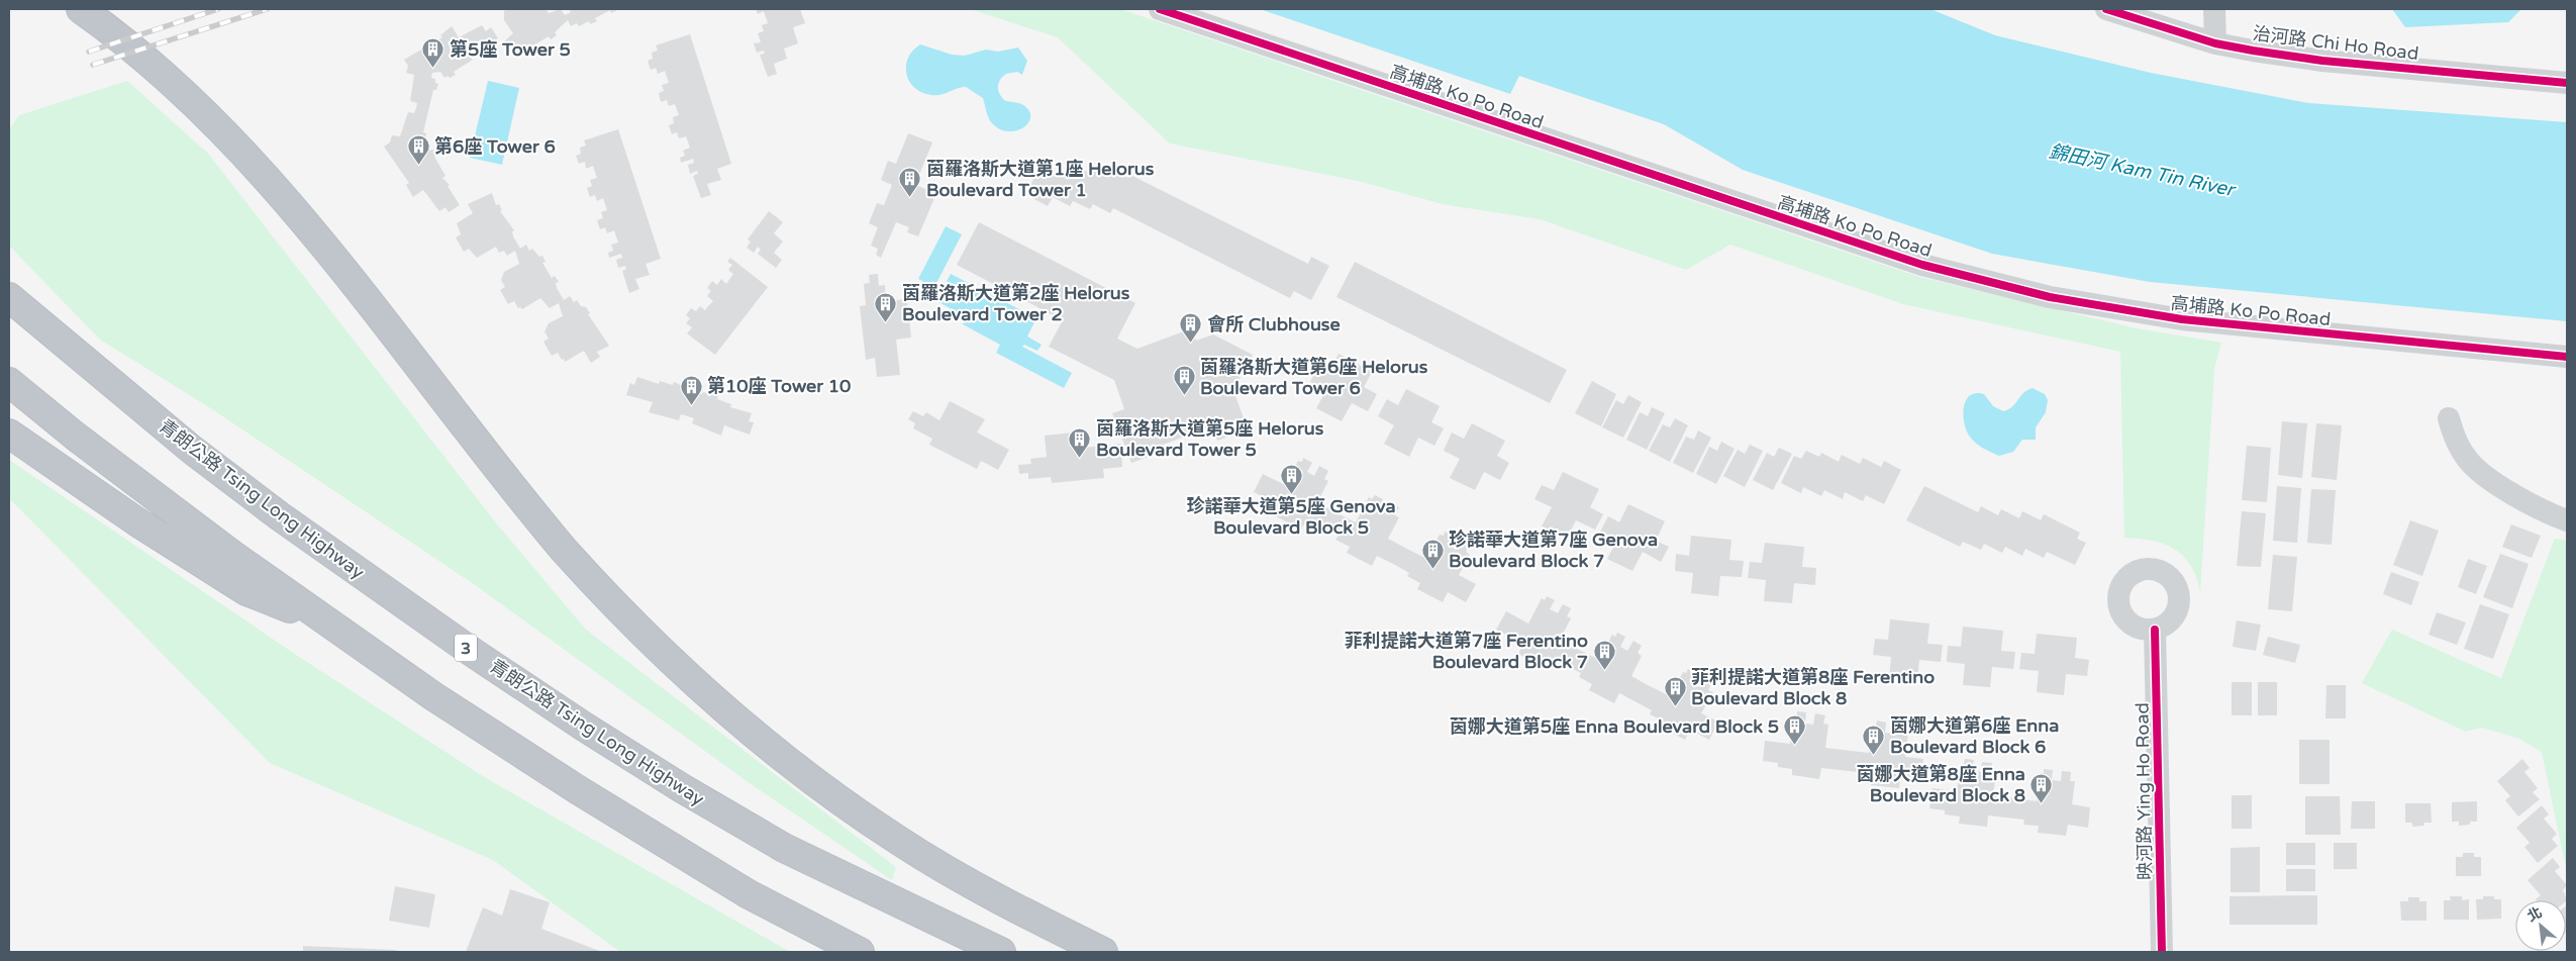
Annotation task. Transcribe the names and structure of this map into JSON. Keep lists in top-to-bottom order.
{
  "streets": {
    "highway": ["青朗公路 Tsing Long Highway", "3"],
    "street": ["治河路 Chi Ho Road", "高埔路 Ko Po Road", "映河路 Ying Ho Road"]
  },
  "water": ["錦田河 Kam Tin River"],
  "places": {
    "building": [
      "第5座 Tower 5",
      "第6座 Tower 6",
      "茵羅洛斯大道第1座 Helorus Boulevard Tower 1",
      "茵羅洛斯大道第2座 Helorus Boulevard Tower 2",
      "會所 Clubhouse",
      "茵羅洛斯大道第6座 Helorus Boulevard Tower 6",
      "第10座 Tower 10",
      "茵羅洛斯大道第5座 Helorus Boulevard Tower 5",
      "珍諾華大道第5座 Genova Boulevard Block 5",
      "珍諾華大道第7座 Genova Boulevard Block 7",
      "菲利提諾大道第7座 Ferentino Boulevard Block 7",
      "菲利提諾大道第8座 Ferentino Boulevard Block 8",
      "茵娜大道第5座 Enna Boulevard Block 5",
      "茵娜大道第6座 Enna Boulevard Block 6",
      "茵娜大道第8座 Enna Boulevard Block 8"
    ]
  },
  "north": "top left"
}
